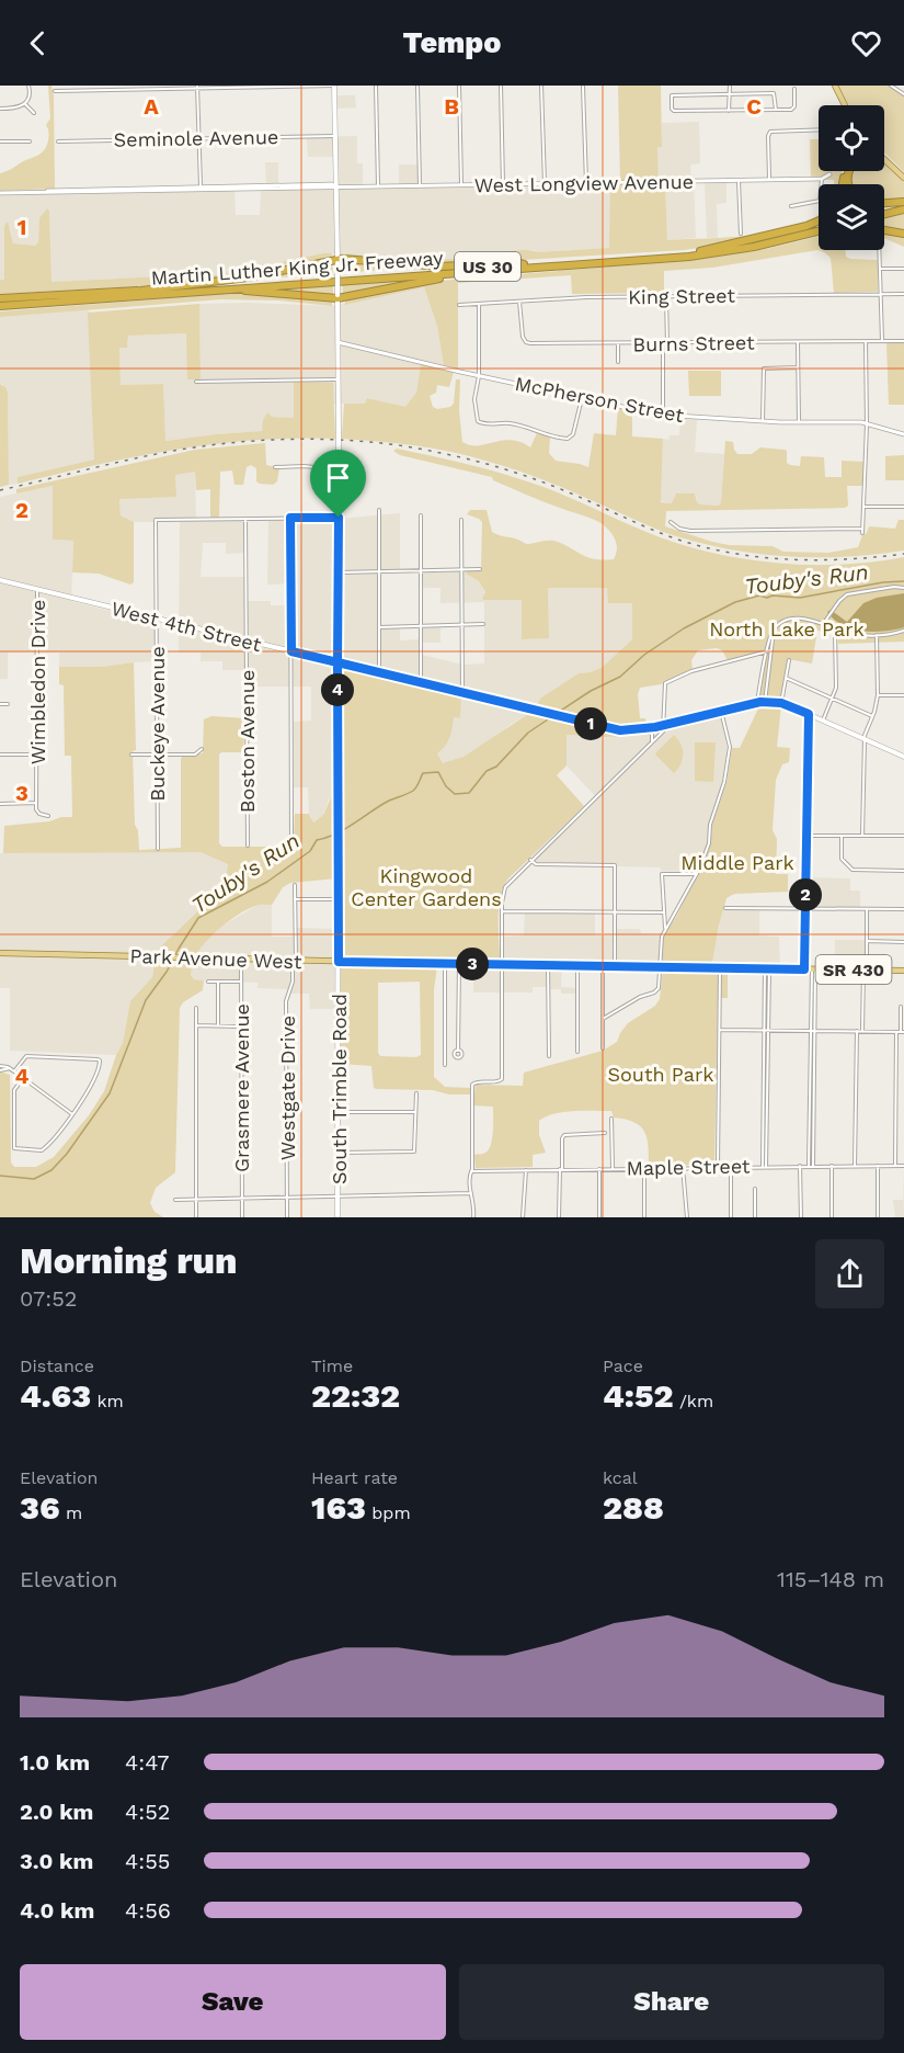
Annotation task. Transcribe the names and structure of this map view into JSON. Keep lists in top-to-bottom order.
{
  "streets": {
    "highway": ["US 30", "Martin Luther King Jr. Freeway"],
    "main road": [
      "West 4th Street",
      "Park Avenue West",
      "SR 430",
      "South Trimble Road"
    ],
    "street": [
      "Seminole Avenue",
      "West Longview Avenue",
      "King Street",
      "Burns Street",
      "McPherson Street",
      "Wimbledon Drive",
      "Buckeye Avenue",
      "Boston Avenue",
      "Grasmere Avenue",
      "Westgate Drive",
      "Maple Street"
    ]
  },
  "crossings": [
    ["Seminole Avenue", "South Trimble Road"],
    ["West Longview Avenue", "South Trimble Road"],
    ["King Street", "Burns Street"],
    ["McPherson Street", "South Trimble Road"],
    ["West 4th Street", "Wimbledon Drive"],
    ["West 4th Street", "Buckeye Avenue"],
    ["West 4th Street", "Boston Avenue"],
    ["West 4th Street", "South Trimble Road"],
    ["Buckeye Avenue", "Boston Avenue"],
    ["Park Avenue West", "Grasmere Avenue"],
    ["Park Avenue West", "Westgate Drive"],
    ["Park Avenue West", "South Trimble Road"]
  ],
  "water": ["Touby's Run"],
  "parks": [
    "North Lake Park",
    "Middle Park",
    "Kingwood Center Gardens",
    "South Park"
  ],
  "page": {
    "header": "Tempo",
    "pins": [
      "4",
      "1",
      "2",
      "3"
    ],
    "heading": ["Morning run", "07:52"],
    "stats": [
      ["Distance", "4.63 km"],
      ["Time", "22:32"],
      ["Pace", "4:52 /km"],
      ["Elevation", "36 m"],
      ["Heart rate", "163 bpm"],
      ["kcal", "288"]
    ],
    "chart": ["Elevation", "115–148 m"],
    "list": [
      {
        "name": "1.0 km",
        "note": "4:47"
      },
      {
        "name": "2.0 km",
        "note": "4:52"
      },
      {
        "name": "3.0 km",
        "note": "4:55"
      },
      {
        "name": "4.0 km",
        "note": "4:56"
      }
    ],
    "buttons": ["Save", "Share"]
  },
  "grid": {
    "columns": ["A", "B", "C"],
    "rows": [
      "1",
      "2",
      "3",
      "4"
    ]
  }
}
